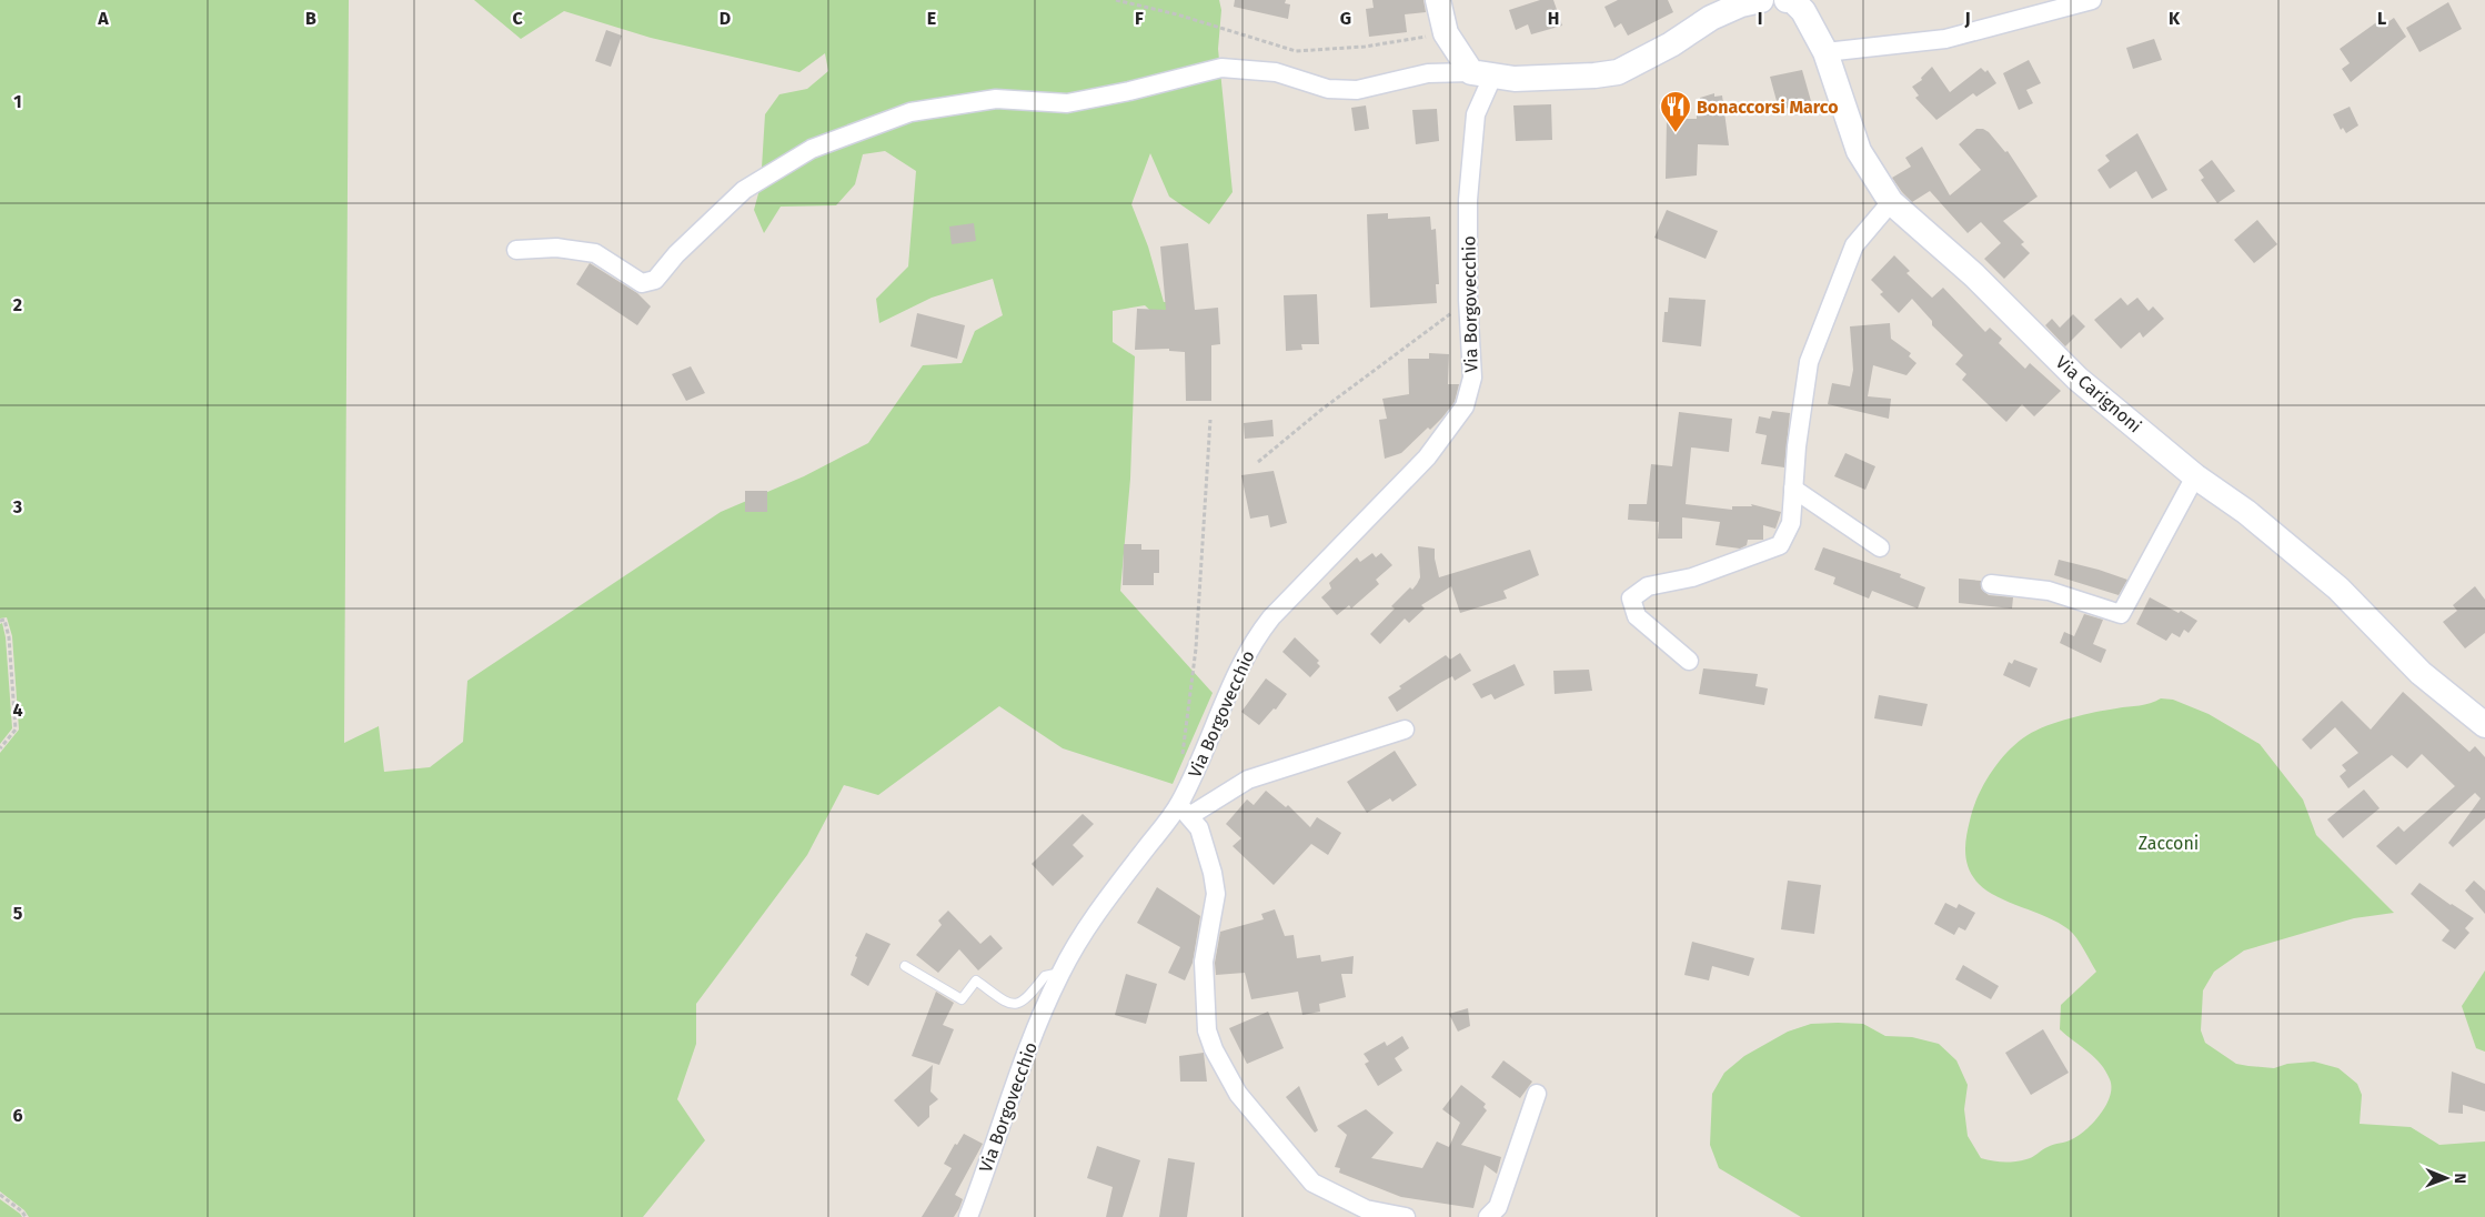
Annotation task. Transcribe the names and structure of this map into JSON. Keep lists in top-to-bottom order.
{
  "streets": {
    "street": ["Via Borgovecchio", "Via Carignoni"]
  },
  "parks": ["Zacconi"],
  "places": {
    "restaurant": ["Bonaccorsi Marco"]
  },
  "north": "right",
  "grid": {
    "columns": [
      "A",
      "B",
      "C",
      "D",
      "E",
      "F",
      "G",
      "H",
      "I",
      "J",
      "K",
      "L"
    ],
    "rows": [
      "1",
      "2",
      "3",
      "4",
      "5",
      "6"
    ]
  }
}
